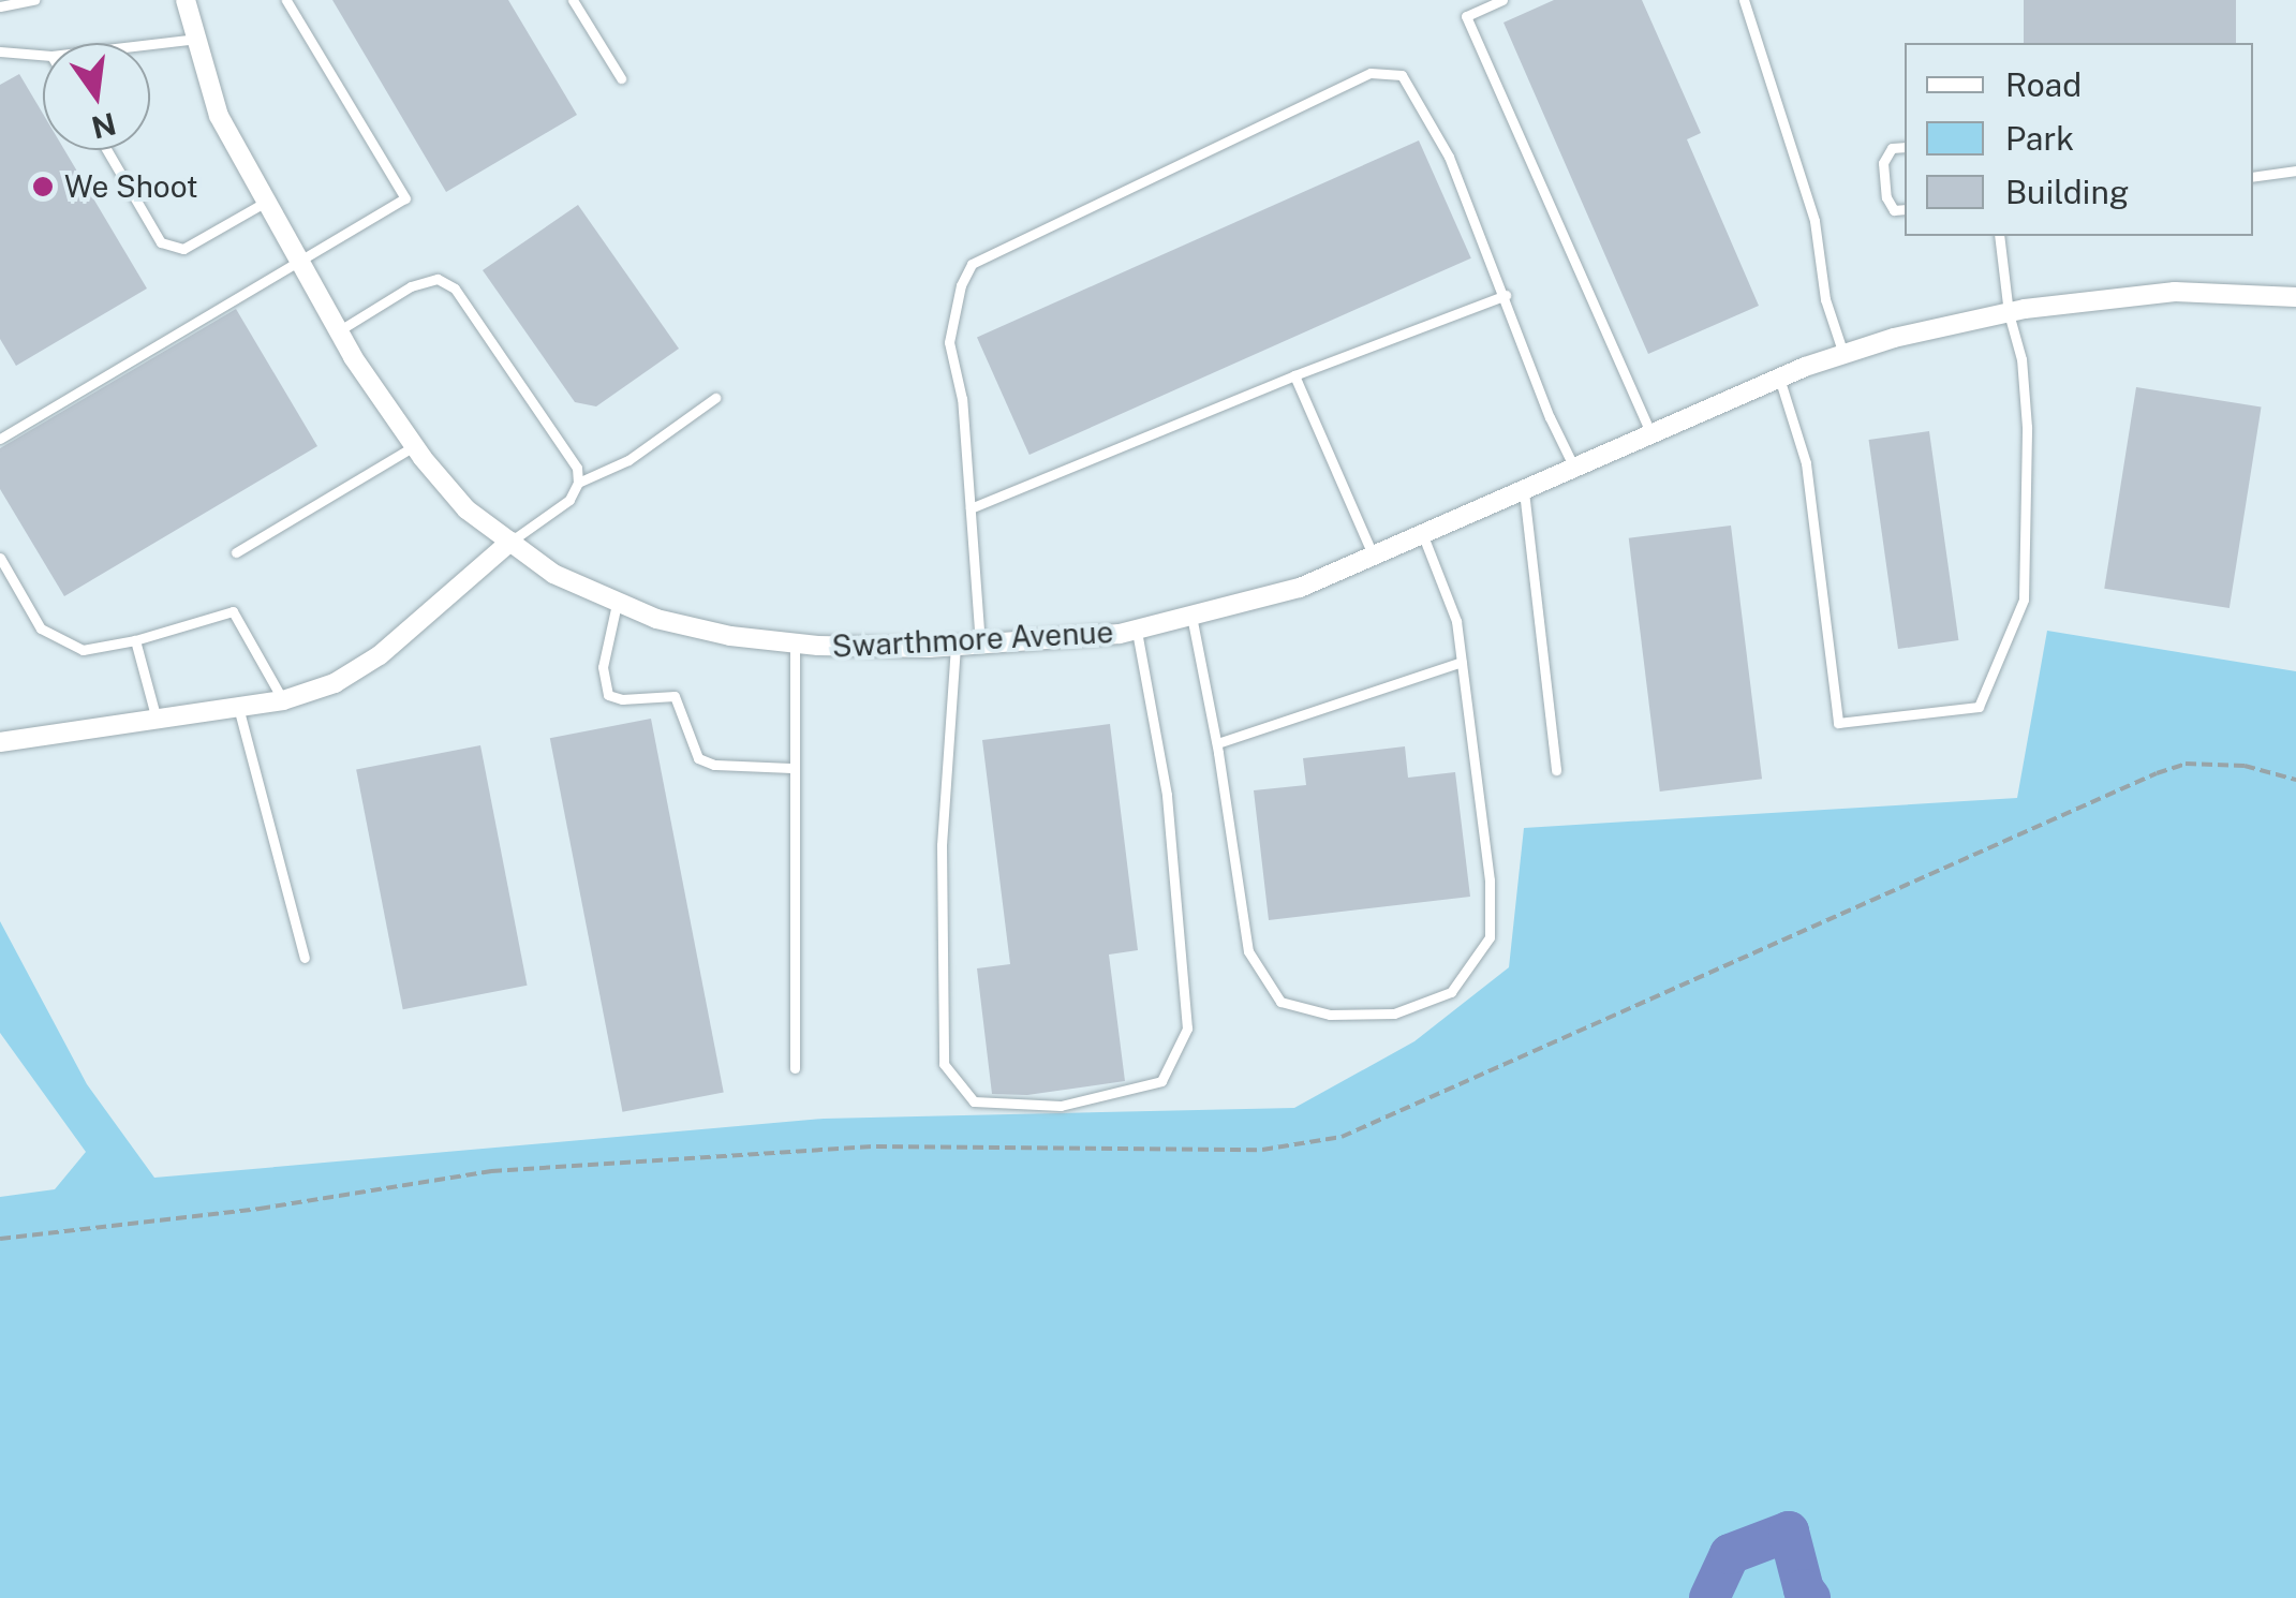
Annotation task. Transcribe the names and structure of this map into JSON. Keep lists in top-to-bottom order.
{
  "streets": {
    "street": ["Swarthmore Avenue"]
  },
  "places": ["We Shoot"],
  "legend": ["Road", "Park", "Building"],
  "north": "bottom"
}
